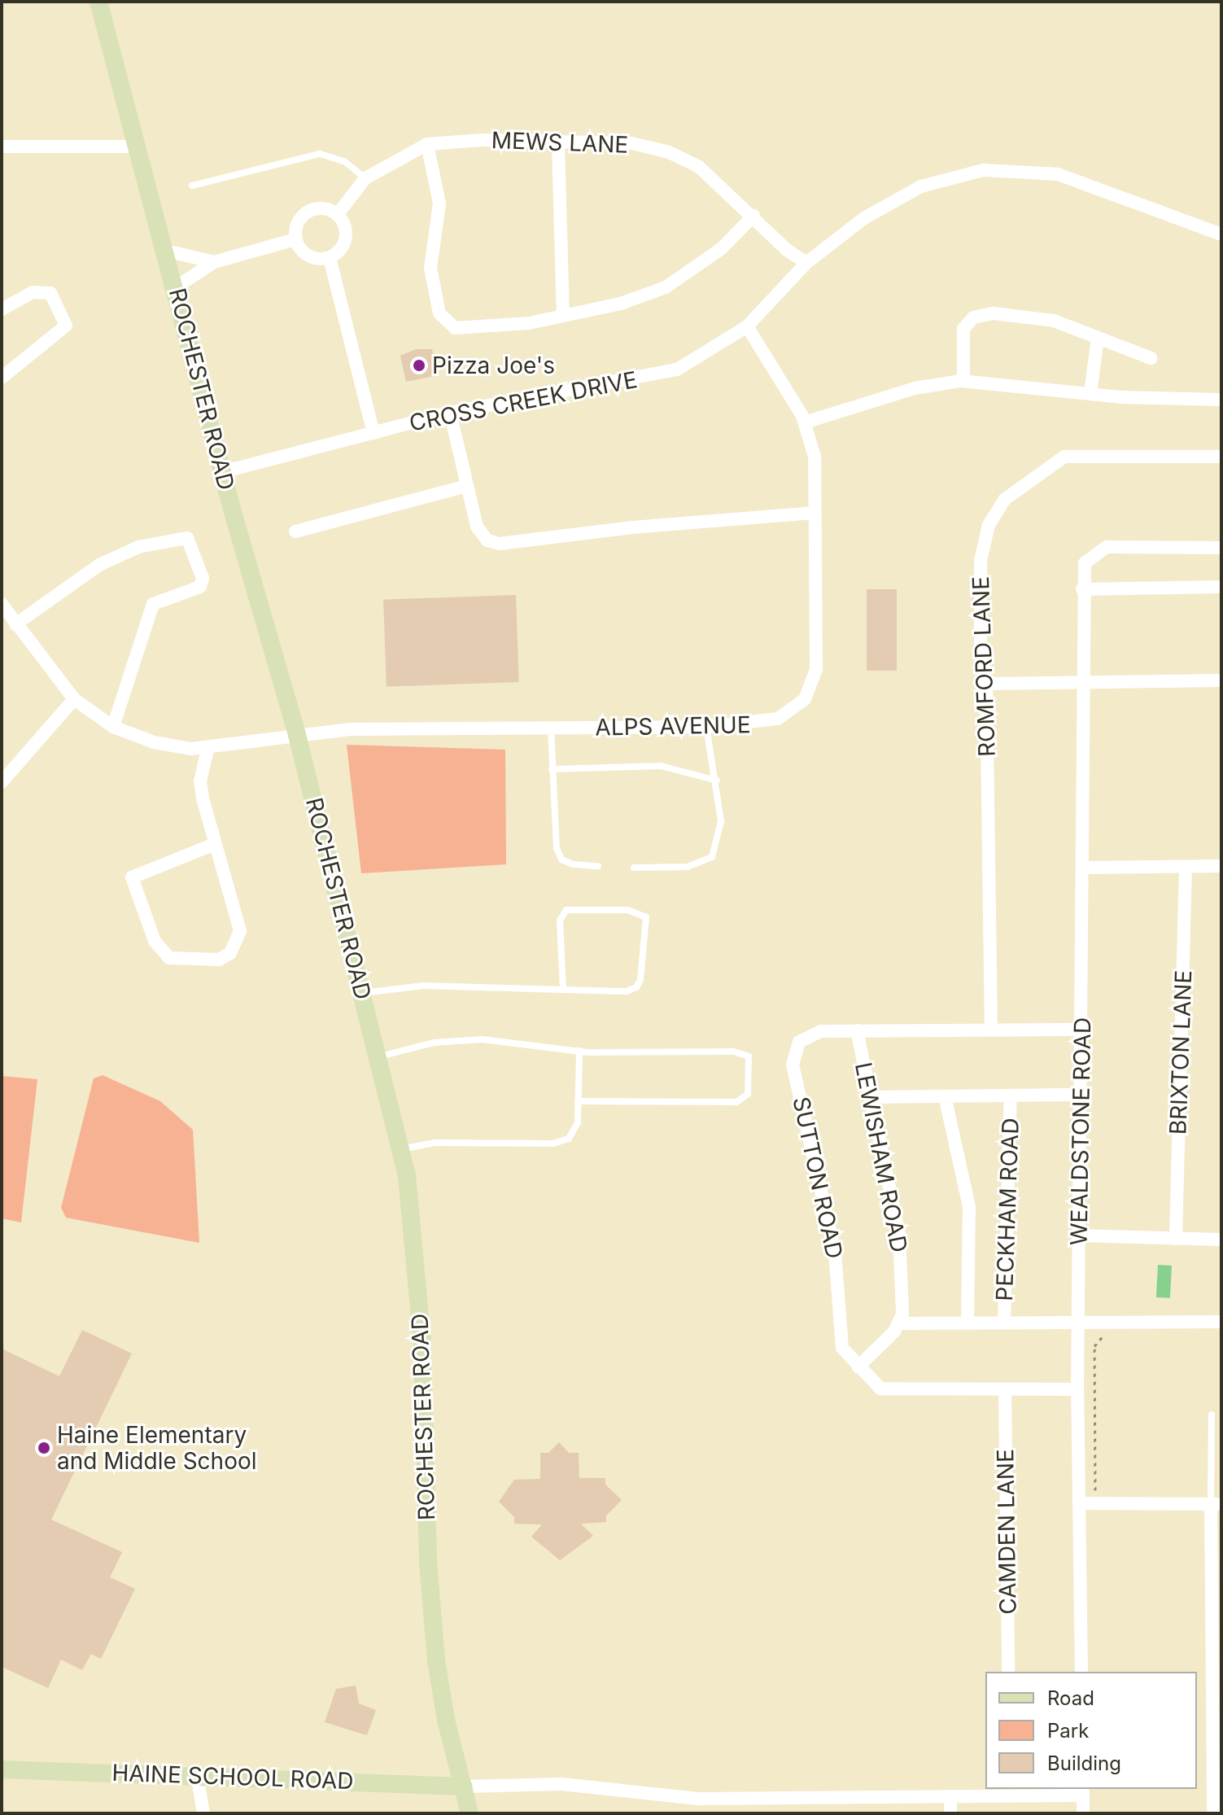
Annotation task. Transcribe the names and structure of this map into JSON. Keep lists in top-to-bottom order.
{
  "streets": {
    "street": [
      "MEWS LANE",
      "ROCHESTER ROAD",
      "CROSS CREEK DRIVE",
      "ROMFORD LANE",
      "ALPS AVENUE",
      "BRIXTON LANE",
      "WEALDSTONE ROAD",
      "LEWISHAM ROAD",
      "SUTTON ROAD",
      "PECKHAM ROAD",
      "CAMDEN LANE",
      "HAINE SCHOOL ROAD"
    ]
  },
  "crossings": [
    ["MEWS LANE", "CROSS CREEK DRIVE"],
    ["ROCHESTER ROAD", "CROSS CREEK DRIVE"],
    ["ROCHESTER ROAD", "ALPS AVENUE"],
    ["ROCHESTER ROAD", "HAINE SCHOOL ROAD"],
    ["CROSS CREEK DRIVE", "ALPS AVENUE"],
    ["ROMFORD LANE", "SUTTON ROAD"],
    ["WEALDSTONE ROAD", "SUTTON ROAD"],
    ["LEWISHAM ROAD", "SUTTON ROAD"],
    ["SUTTON ROAD", "CAMDEN LANE"]
  ],
  "places": ["Pizza Joe's", "Haine Elementary and Middle School"],
  "legend": ["Road", "Park", "Building"]
}
